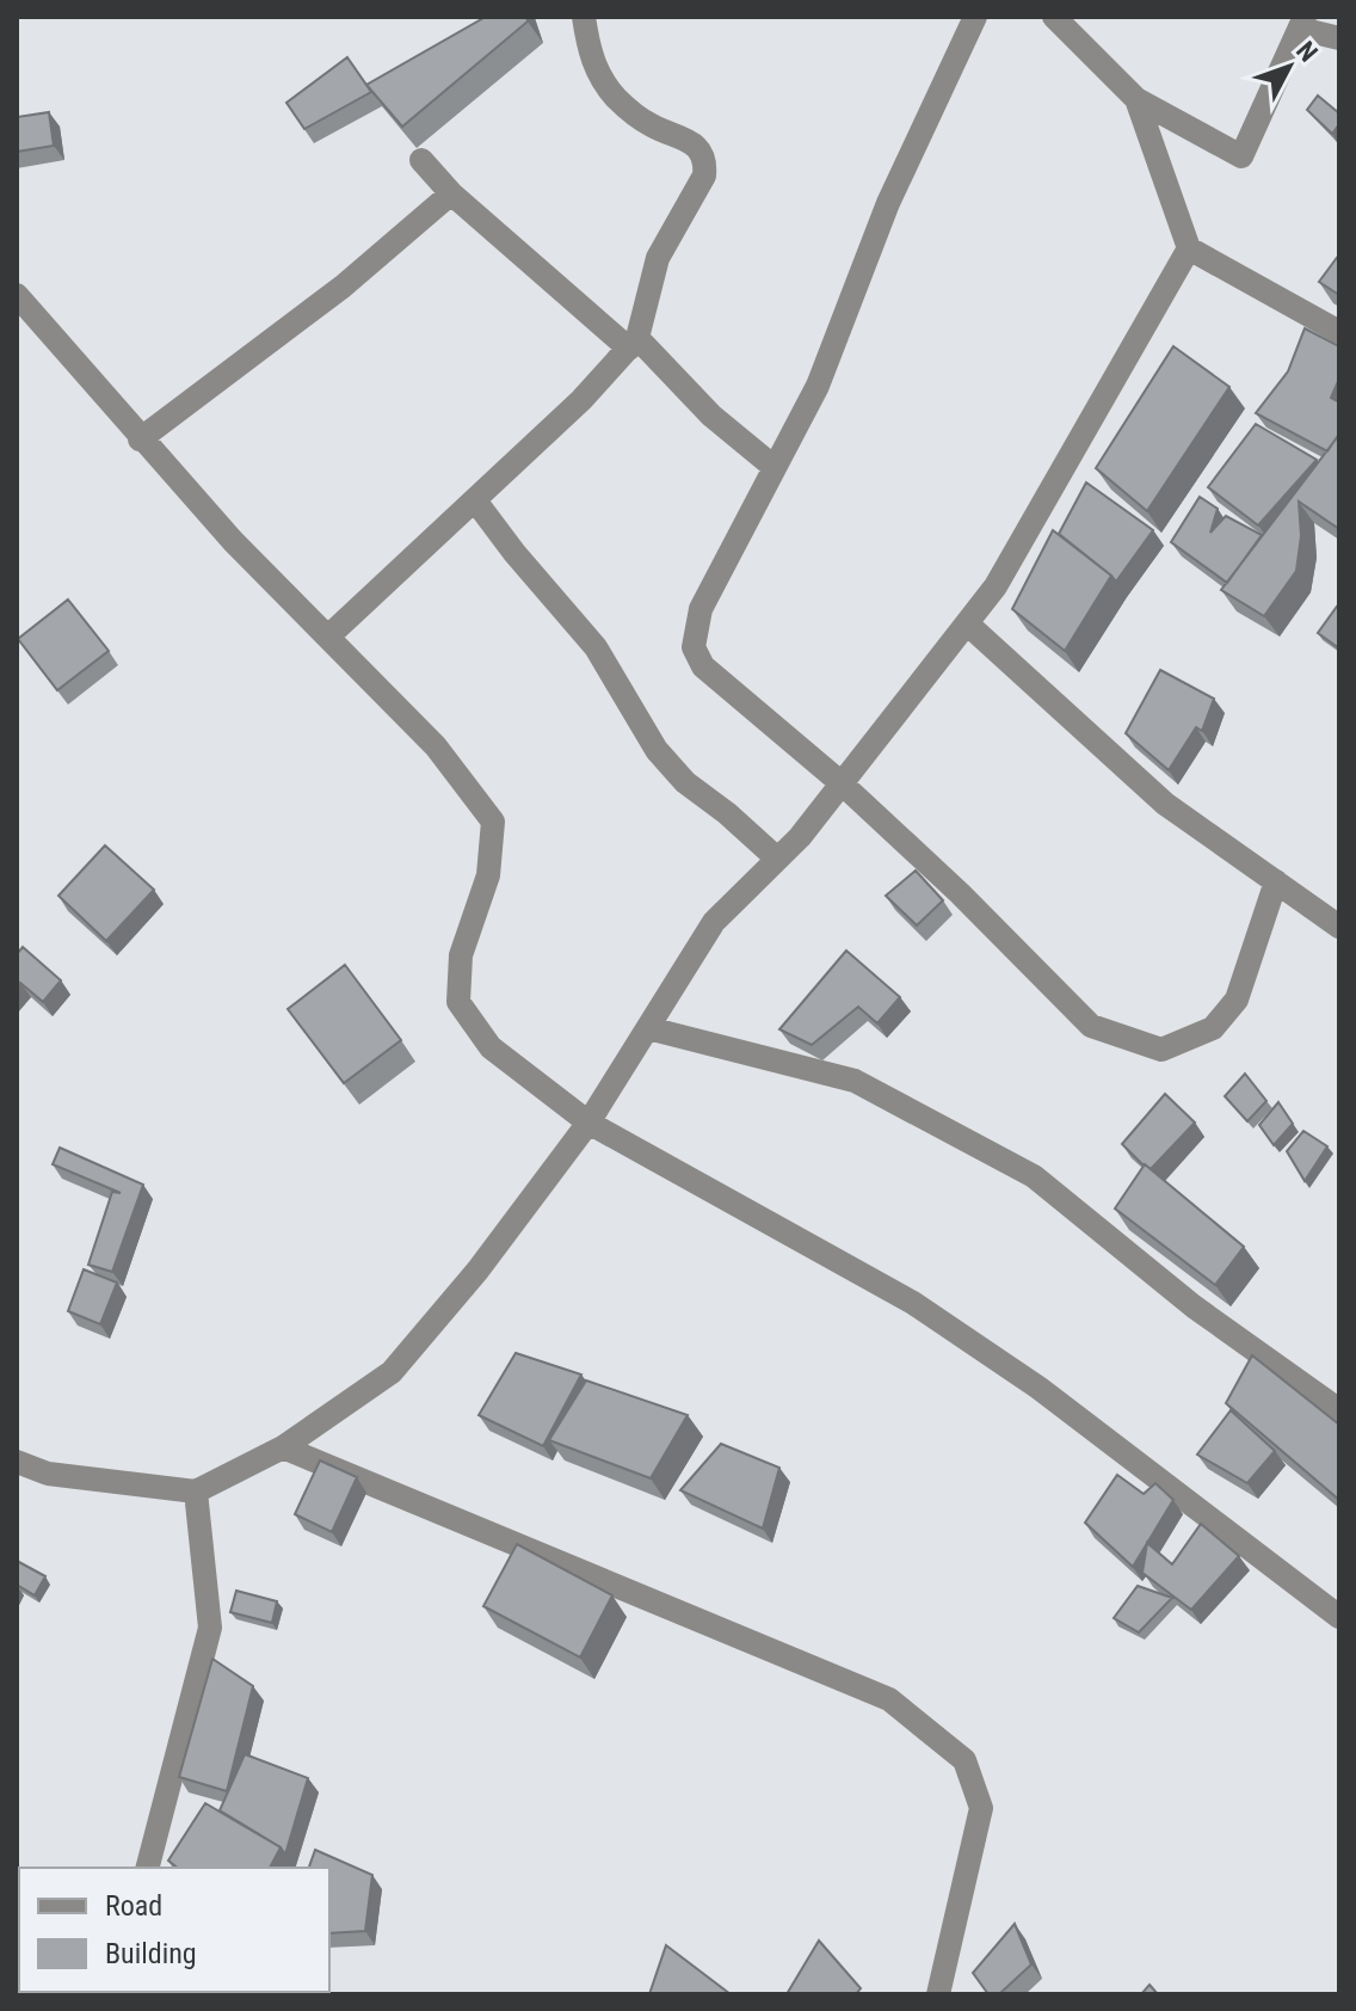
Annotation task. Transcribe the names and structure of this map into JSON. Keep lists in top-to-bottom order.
{
  "legend": ["Road", "Building"],
  "north": "top right"
}
